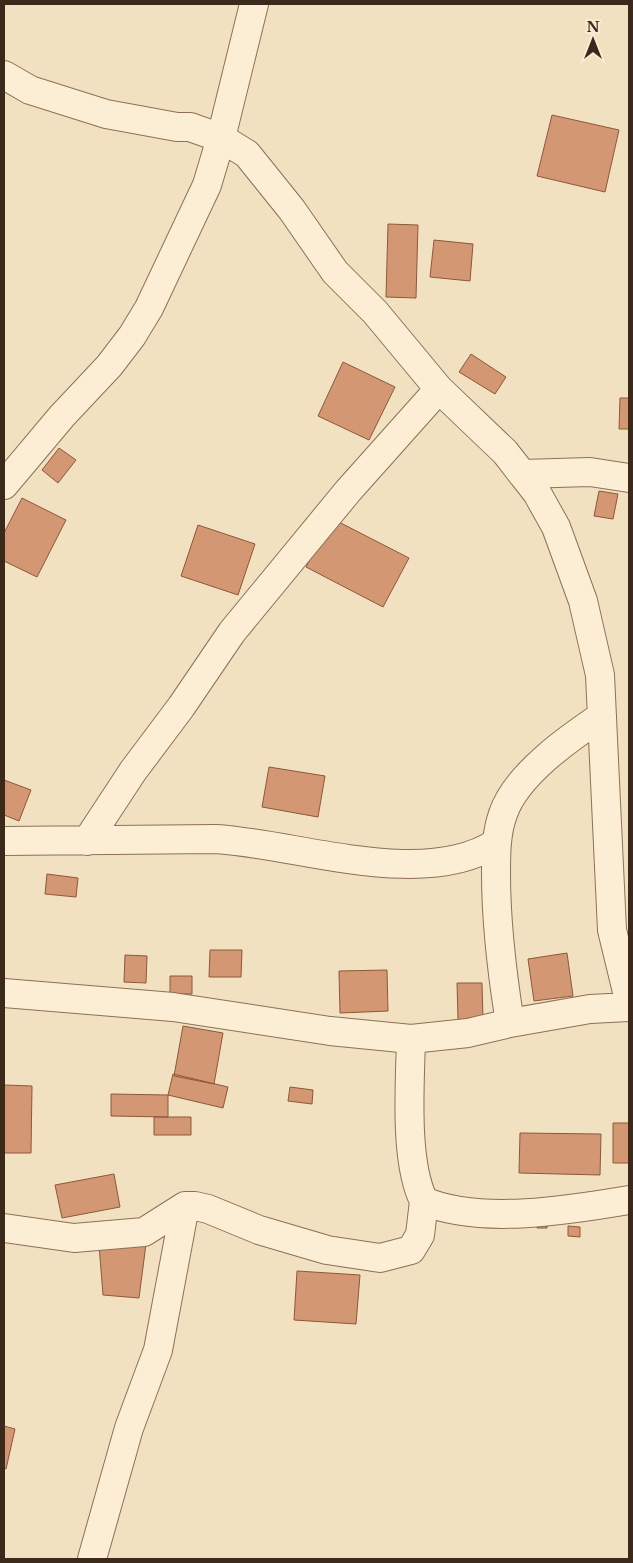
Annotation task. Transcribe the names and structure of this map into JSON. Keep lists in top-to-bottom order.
{
  "north": "top"
}
